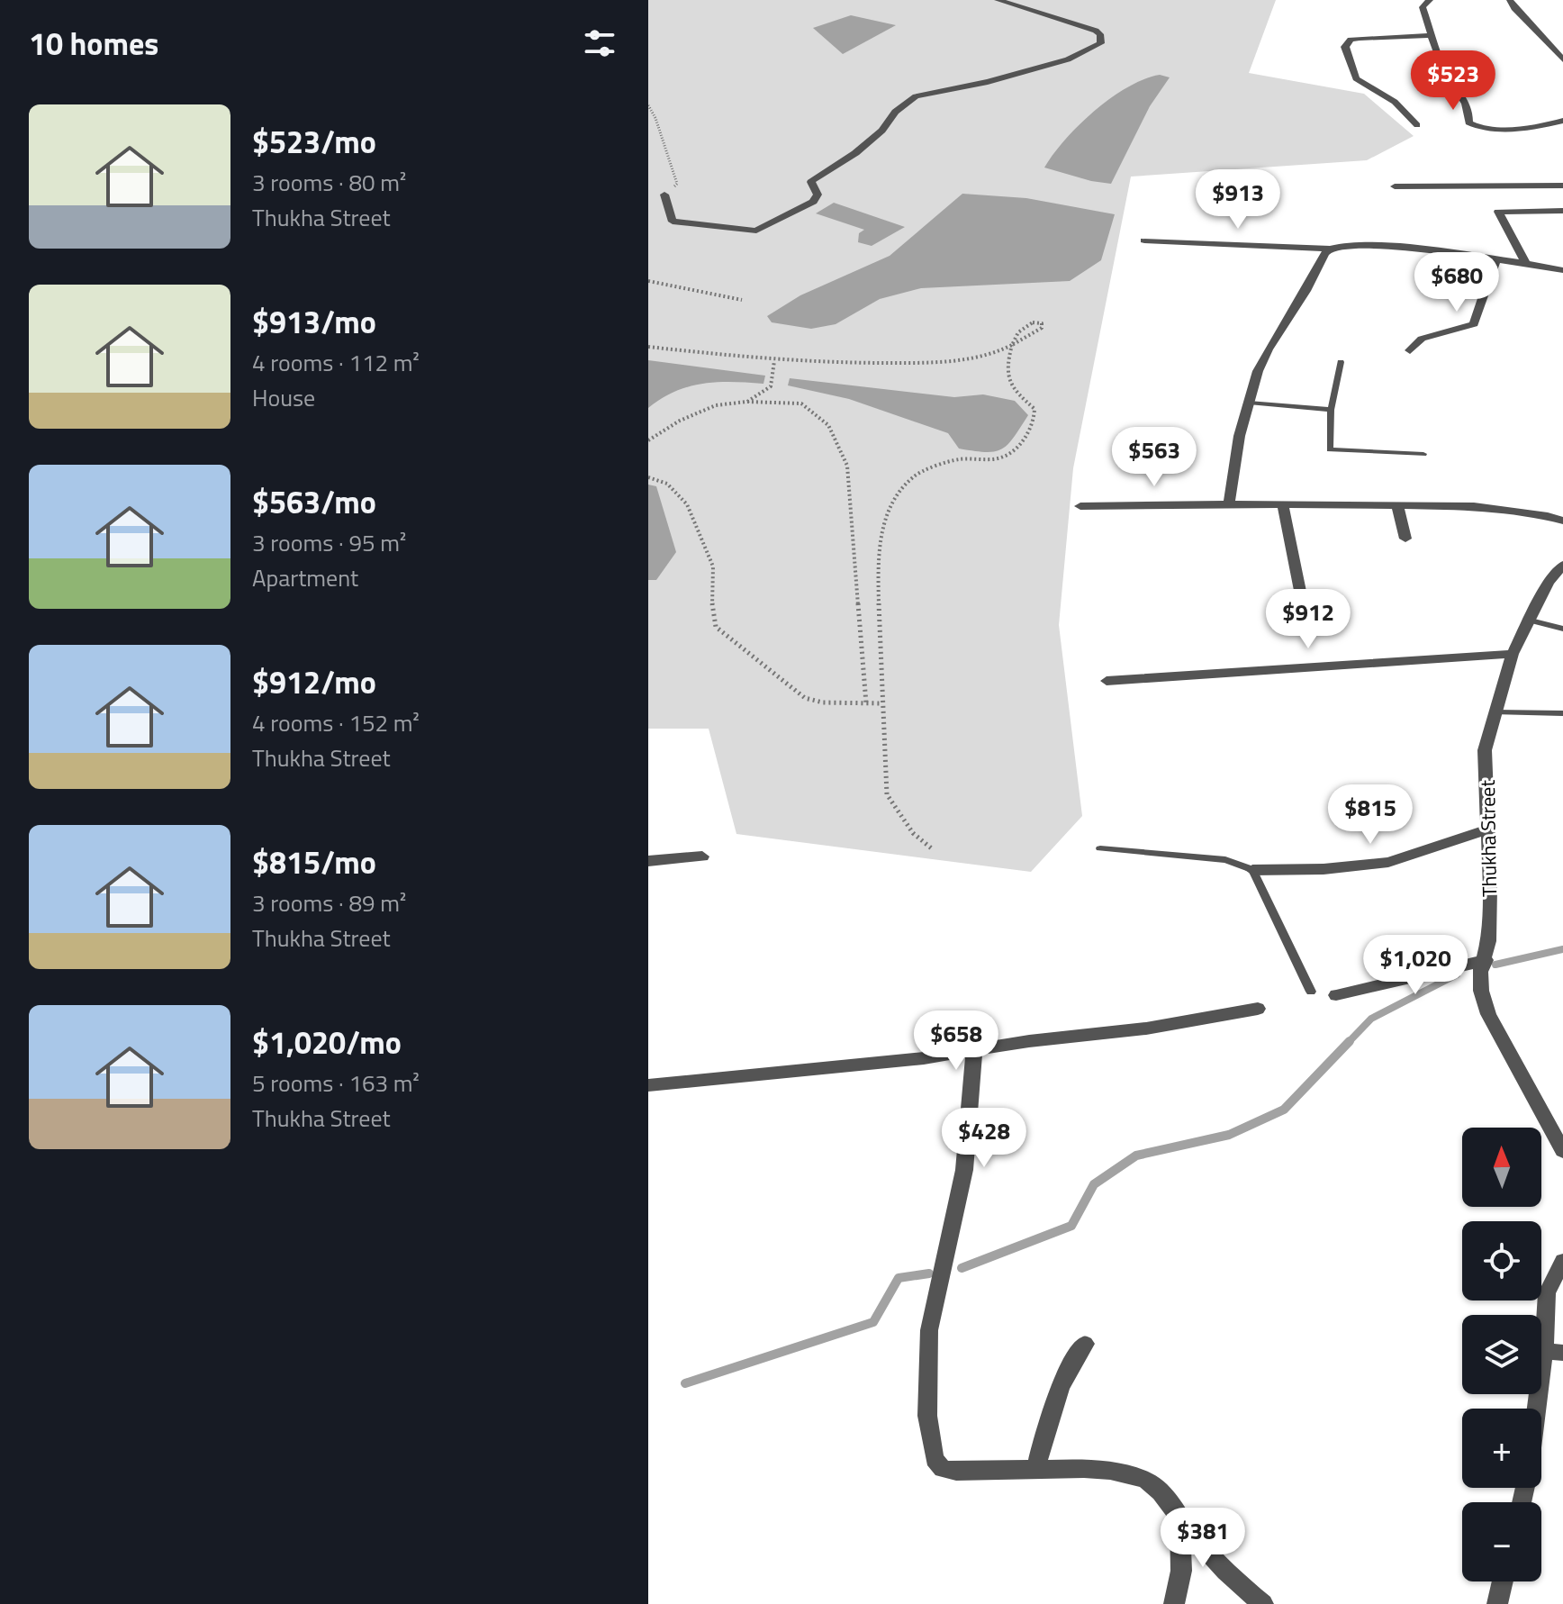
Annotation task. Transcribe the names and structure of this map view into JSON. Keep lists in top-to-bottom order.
{
  "streets": {
    "street": ["Thukha Street"]
  },
  "north": "top",
  "page": {
    "heading": "10 homes",
    "price": [
      "$523",
      "$913",
      "$680",
      "$563",
      "$912",
      "$815",
      "$1,020",
      "$658",
      "$428",
      "$381"
    ],
    "list": [
      {
        "name": "$523/mo",
        "note": "3 rooms · 80 m² · Thukha Street"
      },
      {
        "name": "$913/mo",
        "note": "4 rooms · 112 m² · House"
      },
      {
        "name": "$563/mo",
        "note": "3 rooms · 95 m² · Apartment"
      },
      {
        "name": "$912/mo",
        "note": "4 rooms · 152 m² · Thukha Street"
      },
      {
        "name": "$815/mo",
        "note": "3 rooms · 89 m² · Thukha Street"
      },
      {
        "name": "$1,020/mo",
        "note": "5 rooms · 163 m² · Thukha Street"
      }
    ],
    "map_buttons": ["+", "−"]
  }
}
